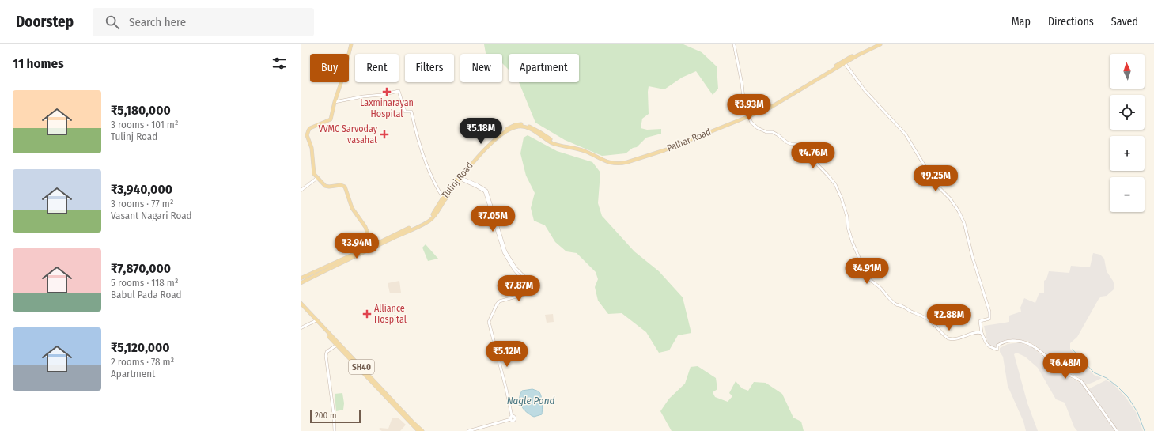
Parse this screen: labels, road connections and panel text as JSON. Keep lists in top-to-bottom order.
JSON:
{
  "streets": {
    "main road": ["Palhar Road", "Tulinj Road", "SH40"]
  },
  "crossings": [
    ["Palhar Road", "Tulinj Road"]
  ],
  "water": ["Nagle Pond"],
  "places": {
    "health": ["Laxminarayan Hospital", "VVMC Sarvoday vasahat", "Alliance Hospital"]
  },
  "scale_bar": "200 m",
  "north": "top",
  "page": {
    "header": "Doorstep",
    "search": "Search here",
    "nav": ["Map", "Directions", "Saved"],
    "heading": "11 homes",
    "map_buttons": ["+", "−"],
    "chip": [
      "Buy",
      "Rent",
      "Filters",
      "New",
      "Apartment"
    ],
    "list": [
      {
        "name": "₹5,180,000",
        "note": "3 rooms · 101 m² · Tulinj Road"
      },
      {
        "name": "₹3,940,000",
        "note": "3 rooms · 77 m² · Vasant Nagari Road"
      },
      {
        "name": "₹7,870,000",
        "note": "5 rooms · 118 m² · Babul Pada Road"
      },
      {
        "name": "₹5,120,000",
        "note": "2 rooms · 78 m² · Apartment"
      }
    ],
    "price": [
      "₹3.93M",
      "₹5.18M",
      "₹4.76M",
      "₹9.25M",
      "₹7.05M",
      "₹3.94M",
      "₹4.91M",
      "₹7.87M",
      "₹2.88M",
      "₹5.12M",
      "₹6.48M"
    ],
    "scale": "200 m"
  }
}
